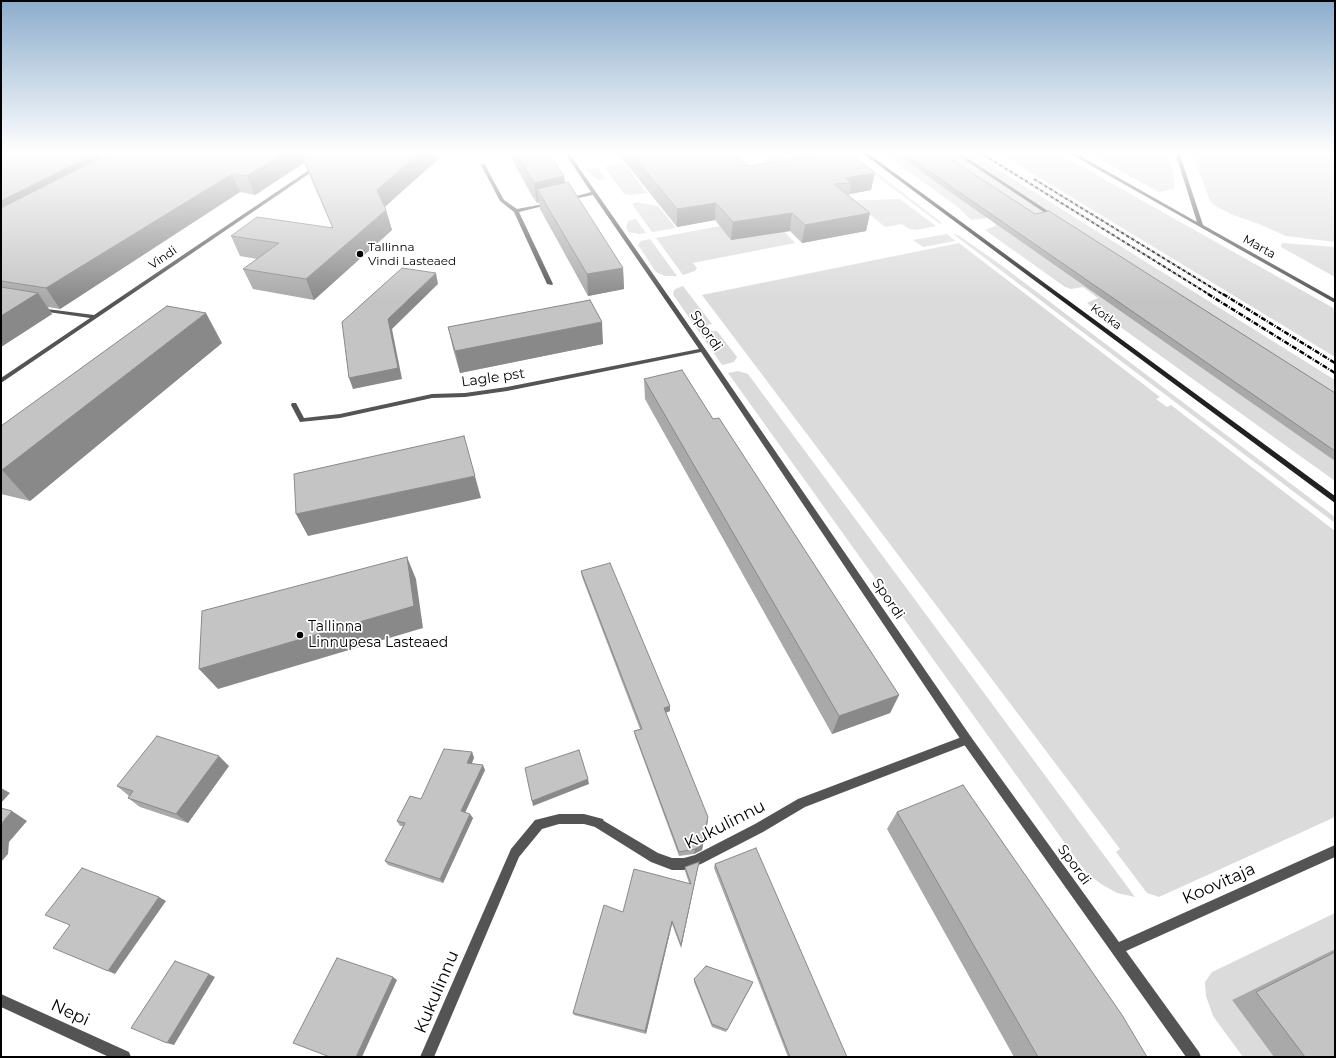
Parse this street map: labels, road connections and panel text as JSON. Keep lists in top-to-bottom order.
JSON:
{
  "streets": {
    "street": [
      "Marta",
      "Vindi",
      "Kotka",
      "Spordi",
      "Lagle pst",
      "Kukulinnu",
      "Koovitaja",
      "Nepi"
    ]
  },
  "crossings": [
    ["Spordi", "Lagle pst"],
    ["Spordi", "Kukulinnu"],
    ["Spordi", "Koovitaja"]
  ],
  "places": ["Tallinna Vindi Lasteaed", "Tallinna Linnupesa Lasteaed"]
}
